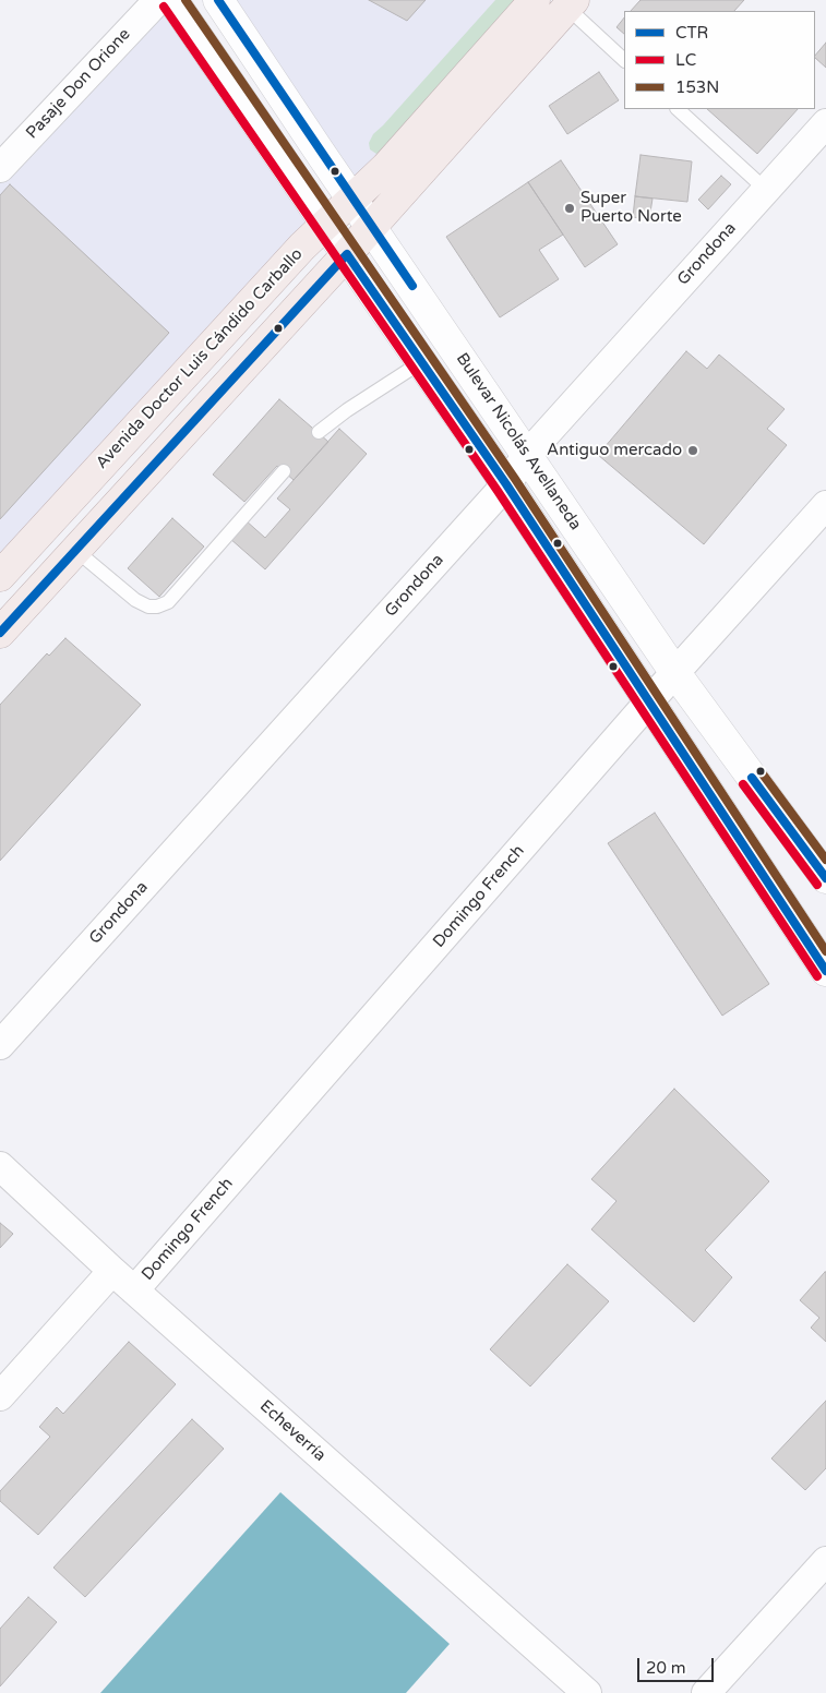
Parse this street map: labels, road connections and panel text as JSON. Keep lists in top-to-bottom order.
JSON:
{
  "streets": {
    "main road": ["Avenida Doctor Luis Cándido Carballo", "Bulevar Nicolás Avellaneda"],
    "street": [
      "Pasaje Don Orione",
      "Grondona",
      "Domingo French",
      "Echeverría"
    ]
  },
  "crossings": [
    ["Grondona", "Bulevar Nicolás Avellaneda"],
    ["Avenida Doctor Luis Cándido Carballo", "Bulevar Nicolás Avellaneda"],
    ["Bulevar Nicolás Avellaneda", "Domingo French"],
    ["Domingo French", "Echeverría"]
  ],
  "places": ["Super Puerto Norte", "Antiguo mercado"],
  "lines": ["transit line CTR", "transit line 153N", "transit line LC"],
  "legend": ["CTR", "LC", "153N"],
  "scale_bar": "20 m"
}
